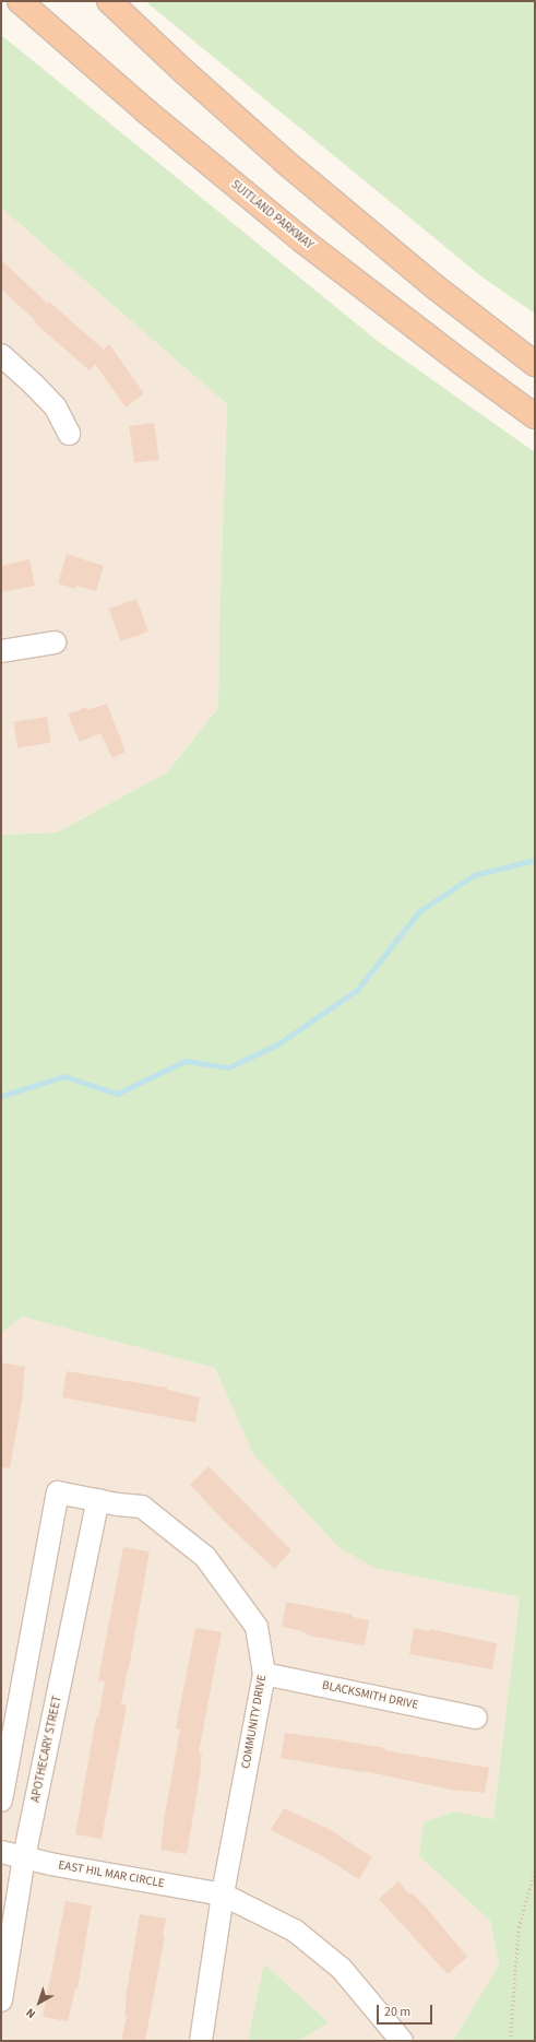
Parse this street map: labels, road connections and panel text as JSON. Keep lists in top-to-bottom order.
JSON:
{
  "streets": {
    "highway": ["SUITLAND PARKWAY"],
    "street": [
      "BLACKSMITH DRIVE",
      "COMMUNITY DRIVE",
      "APOTHECARY STREET",
      "EAST HIL MAR CIRCLE"
    ]
  },
  "crossings": [
    ["BLACKSMITH DRIVE", "COMMUNITY DRIVE"],
    ["COMMUNITY DRIVE", "APOTHECARY STREET"],
    ["COMMUNITY DRIVE", "EAST HIL MAR CIRCLE"],
    ["APOTHECARY STREET", "EAST HIL MAR CIRCLE"]
  ],
  "scale_bar": "20 m",
  "north": "bottom left"
}
